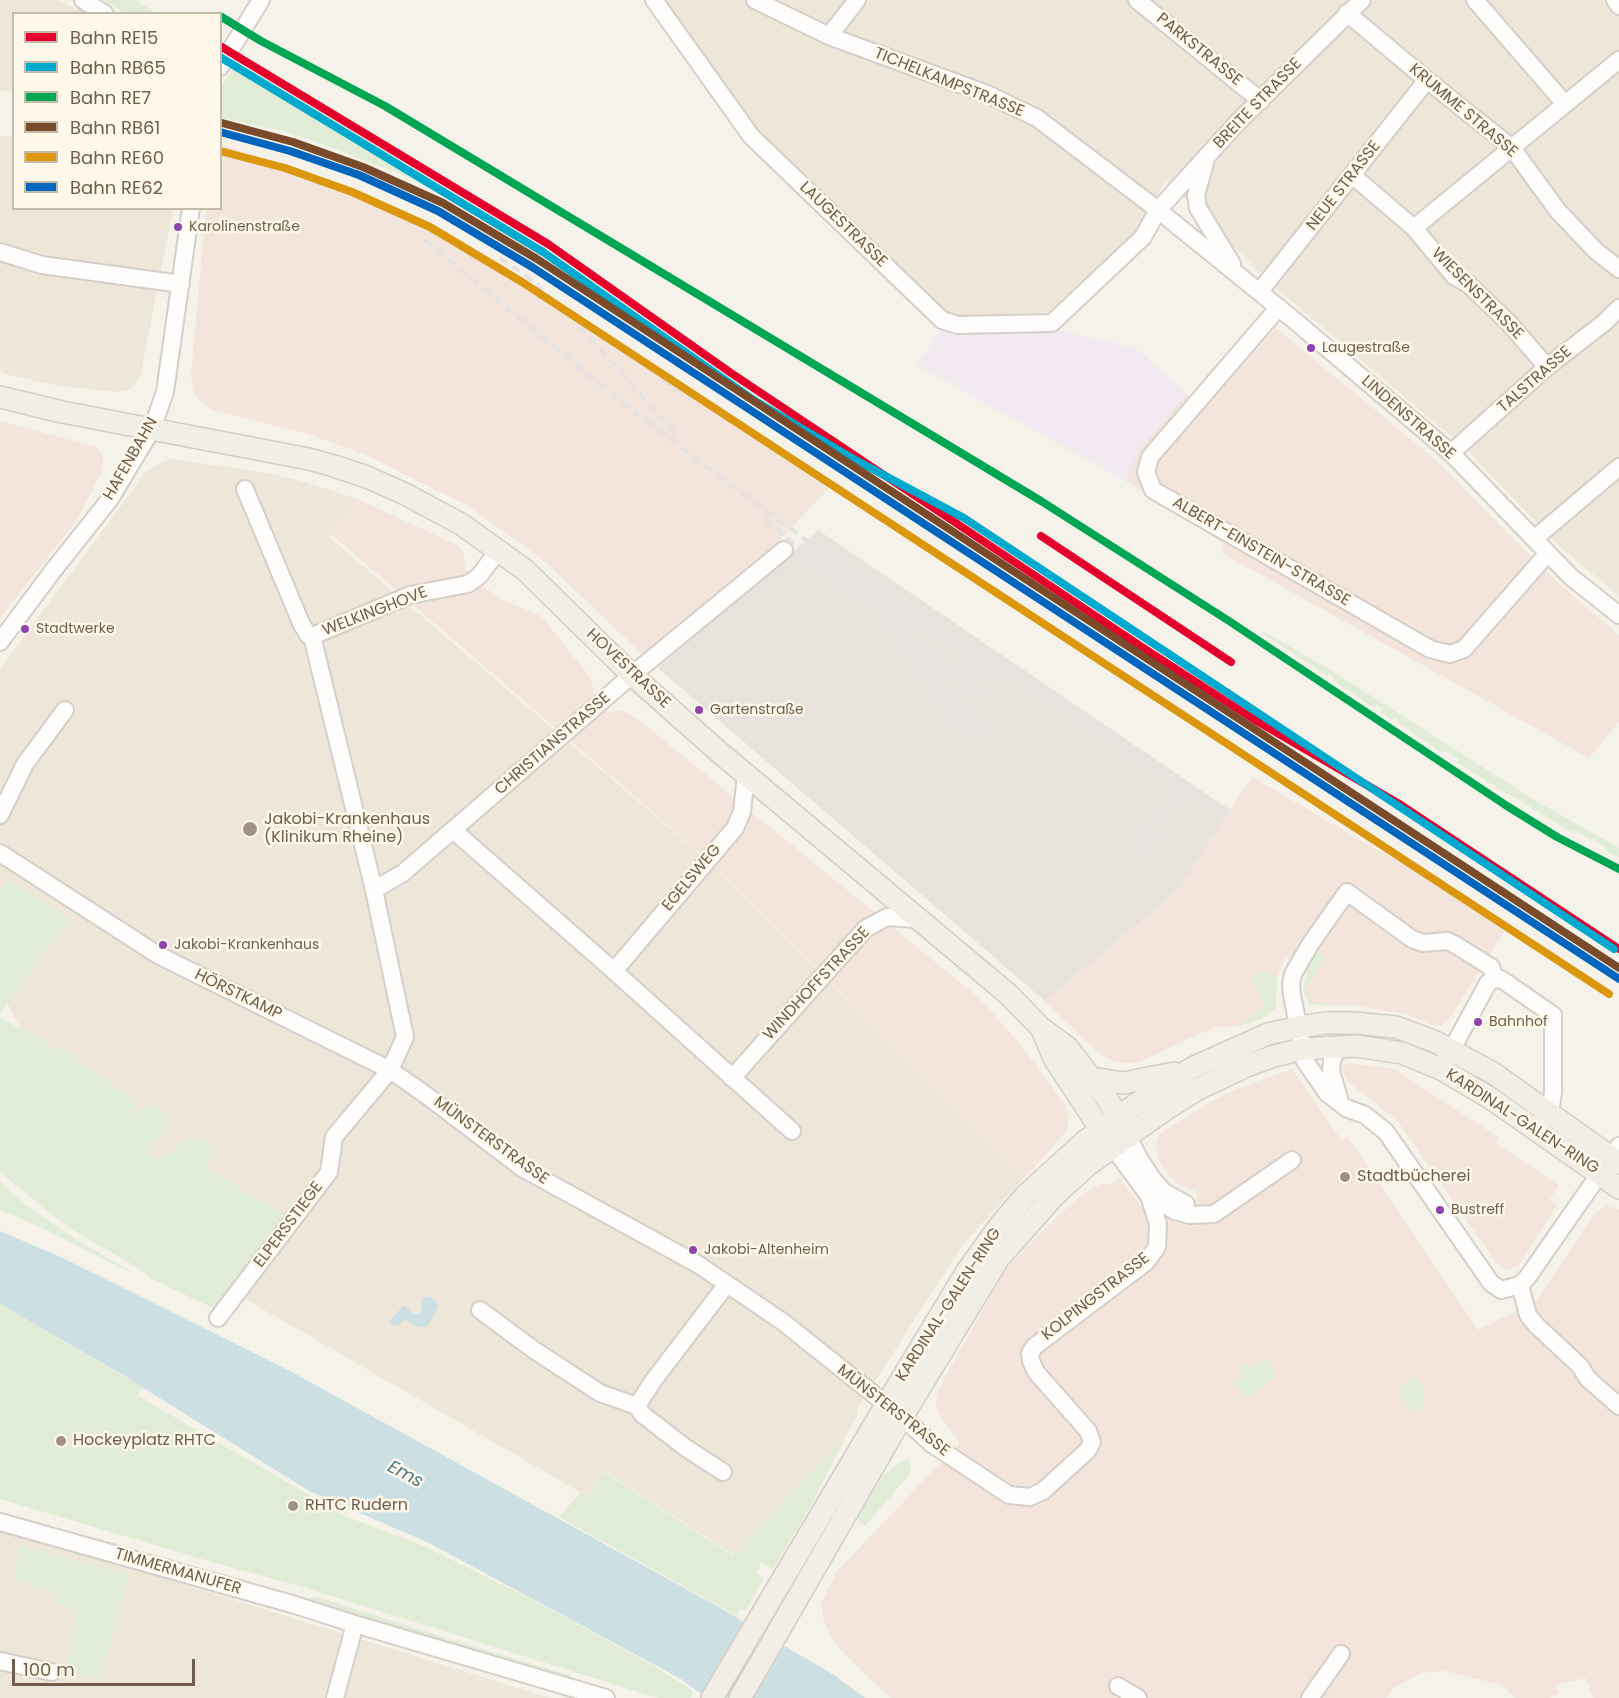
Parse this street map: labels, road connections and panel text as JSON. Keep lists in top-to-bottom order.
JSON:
{
  "streets": {
    "main road": ["HOVESTRASSE", "KARDINAL-GALEN-RING"],
    "street": [
      "PARKSTRASSE",
      "TICHELKAMPSTRASSE",
      "BREITE STRASSE",
      "KRUMME STRASSE",
      "NEUE STRASSE",
      "LAUGESTRASSE",
      "WIESENSTRASSE",
      "TALSTRASSE",
      "LINDENSTRASSE",
      "HAFENBAHN",
      "ALBERT-EINSTEIN-STRASSE",
      "WELKINGHOVE",
      "CHRISTIANSTRASSE",
      "EGELSWEG",
      "WINDHOFFSTRASSE",
      "HÖRSTKAMP",
      "MÜNSTERSTRASSE",
      "ELPERSSTIEGE",
      "KOLPINGSTRASSE",
      "TIMMERMANUFER"
    ]
  },
  "crossings": [
    ["PARKSTRASSE", "BREITE STRASSE"],
    ["TICHELKAMPSTRASSE", "BREITE STRASSE"],
    ["TICHELKAMPSTRASSE", "LAUGESTRASSE"],
    ["TICHELKAMPSTRASSE", "LINDENSTRASSE"],
    ["BREITE STRASSE", "KRUMME STRASSE"],
    ["BREITE STRASSE", "LAUGESTRASSE"],
    ["BREITE STRASSE", "LINDENSTRASSE"],
    ["KRUMME STRASSE", "NEUE STRASSE"],
    ["NEUE STRASSE", "WIESENSTRASSE"],
    ["NEUE STRASSE", "LINDENSTRASSE"],
    ["LAUGESTRASSE", "LINDENSTRASSE"],
    ["WIESENSTRASSE", "TALSTRASSE"],
    ["TALSTRASSE", "LINDENSTRASSE"],
    ["LINDENSTRASSE", "ALBERT-EINSTEIN-STRASSE"],
    ["HAFENBAHN", "HOVESTRASSE"],
    ["WELKINGHOVE", "HOVESTRASSE"],
    ["HOVESTRASSE", "CHRISTIANSTRASSE"],
    ["HOVESTRASSE", "EGELSWEG"],
    ["HOVESTRASSE", "WINDHOFFSTRASSE"],
    ["HOVESTRASSE", "KARDINAL-GALEN-RING"],
    ["HÖRSTKAMP", "MÜNSTERSTRASSE"],
    ["HÖRSTKAMP", "ELPERSSTIEGE"],
    ["KARDINAL-GALEN-RING", "MÜNSTERSTRASSE"],
    ["KARDINAL-GALEN-RING", "KOLPINGSTRASSE"],
    ["MÜNSTERSTRASSE", "ELPERSSTIEGE"],
    ["MÜNSTERSTRASSE", "KOLPINGSTRASSE"]
  ],
  "water": ["Ems"],
  "places": [
    "Karolinenstraße",
    "Laugestraße",
    "Stadtwerke",
    "Gartenstraße",
    "Jakobi-Krankenhaus (Klinikum Rheine)",
    "Jakobi-Krankenhaus",
    "Bahnhof",
    "Stadtbücherei",
    "Bustreff",
    "Jakobi-Altenheim",
    "Hockeyplatz RHTC",
    "RHTC Rudern"
  ],
  "lines": [
    "rail line RE7",
    "rail line RE15",
    "rail line RB65",
    "rail line RB61",
    "rail line RE62",
    "rail line RE60"
  ],
  "legend": [
    "Bahn RE15",
    "Bahn RB65",
    "Bahn RE7",
    "Bahn RB61",
    "Bahn RE60",
    "Bahn RE62"
  ],
  "scale_bar": "100 m"
}
